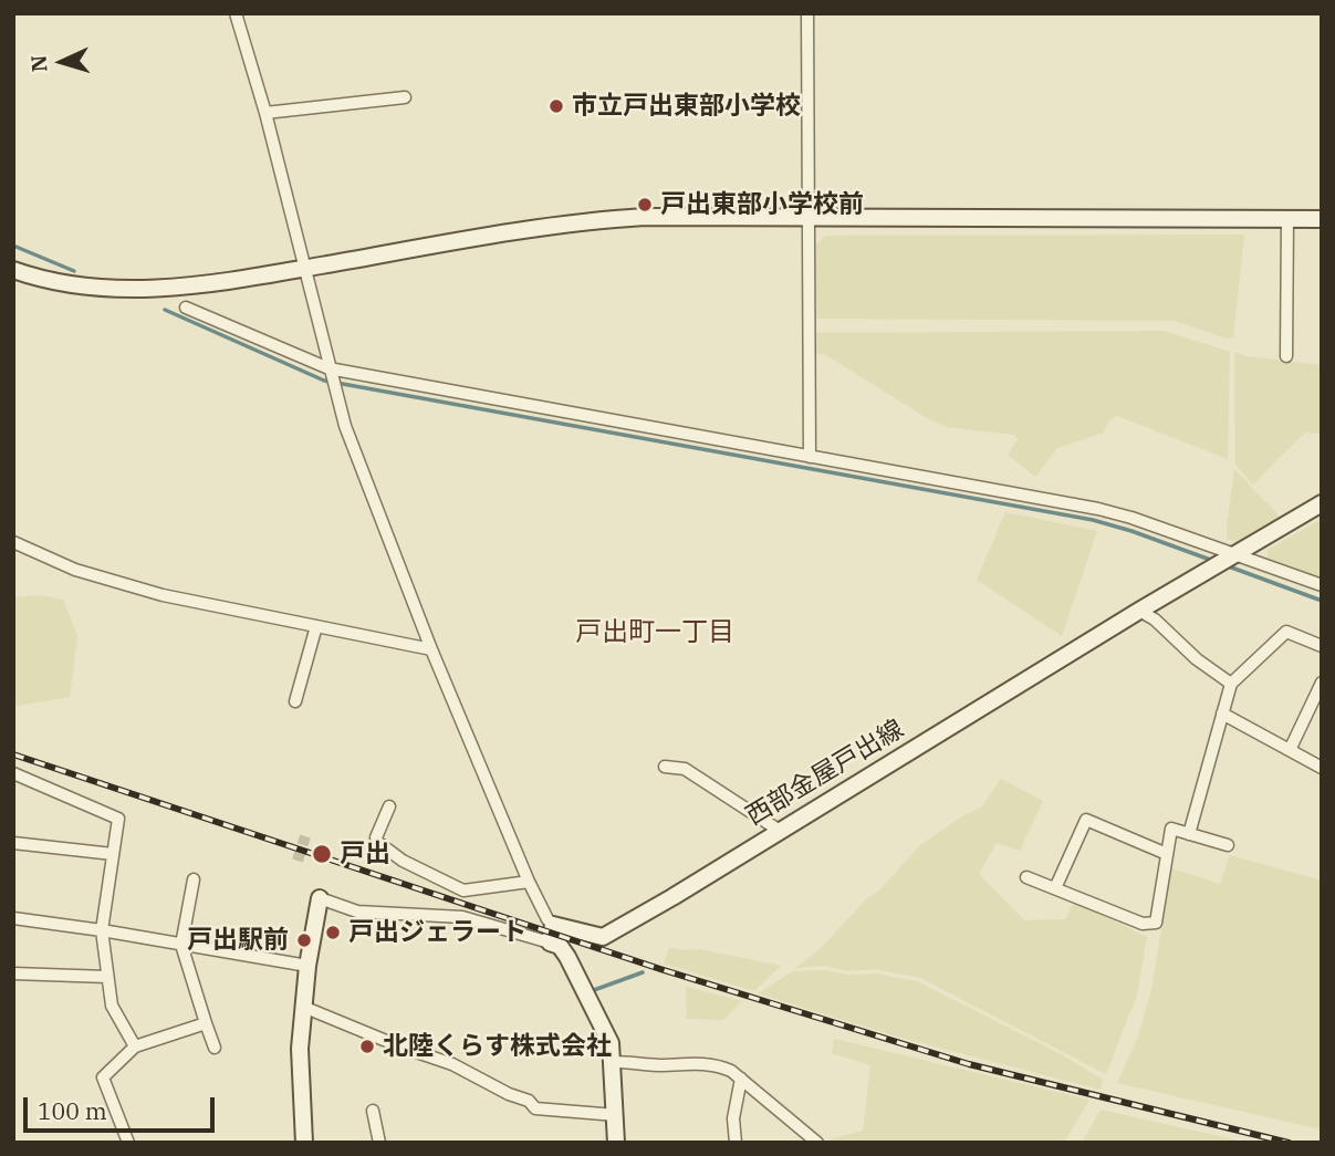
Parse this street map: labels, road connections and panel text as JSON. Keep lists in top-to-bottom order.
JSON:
{
  "streets": {
    "main road": ["西部金屋戸出線"]
  },
  "districts": ["戸出町一丁目"],
  "places": [
    "市立戸出東部小学校",
    "戸出東部小学校前",
    "戸出",
    "戸出ジェラート",
    "戸出駅前",
    "北陸くらす株式会社"
  ],
  "scale_bar": "100 m",
  "north": "left"
}
